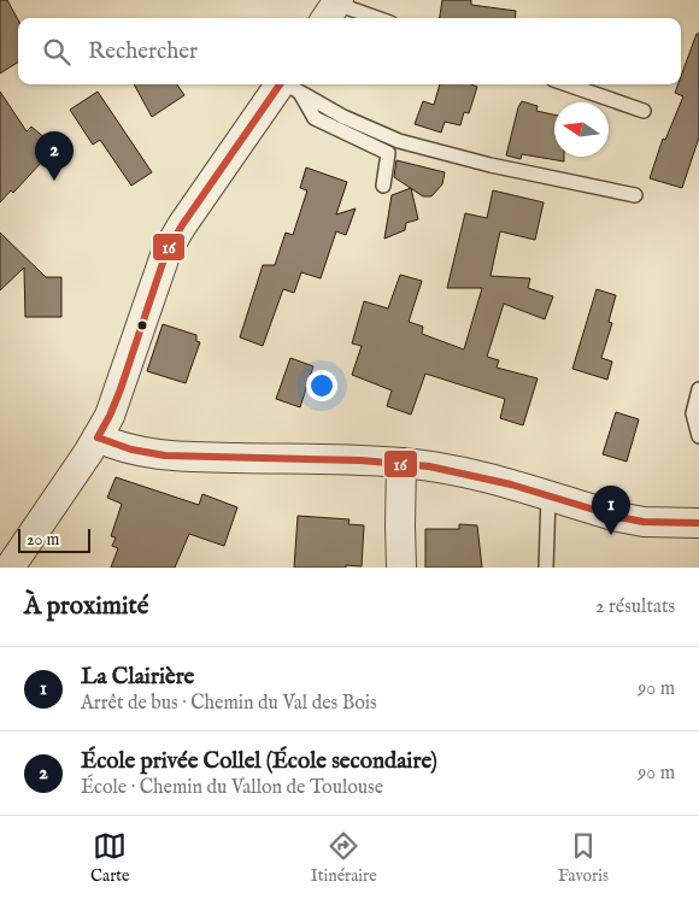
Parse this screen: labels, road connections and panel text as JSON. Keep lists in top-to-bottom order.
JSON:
{
  "lines": ["transit line 16"],
  "scale_bar": "20 m",
  "north": "left",
  "page": {
    "search": "Rechercher",
    "pins": ["2", "1"],
    "scale": "20 m",
    "heading": ["À proximité", "2 résultats"],
    "list": [
      {
        "mark": "1",
        "name": "La Clairière",
        "note": "Arrêt de bus · Chemin du Val des Bois",
        "value": "90 m"
      },
      {
        "mark": "2",
        "name": "École privée Collel (École secondaire)",
        "note": "École · Chemin du Vallon de Toulouse",
        "value": "90 m"
      }
    ],
    "nav": ["Carte", "Itinéraire", "Favoris"]
  }
}
